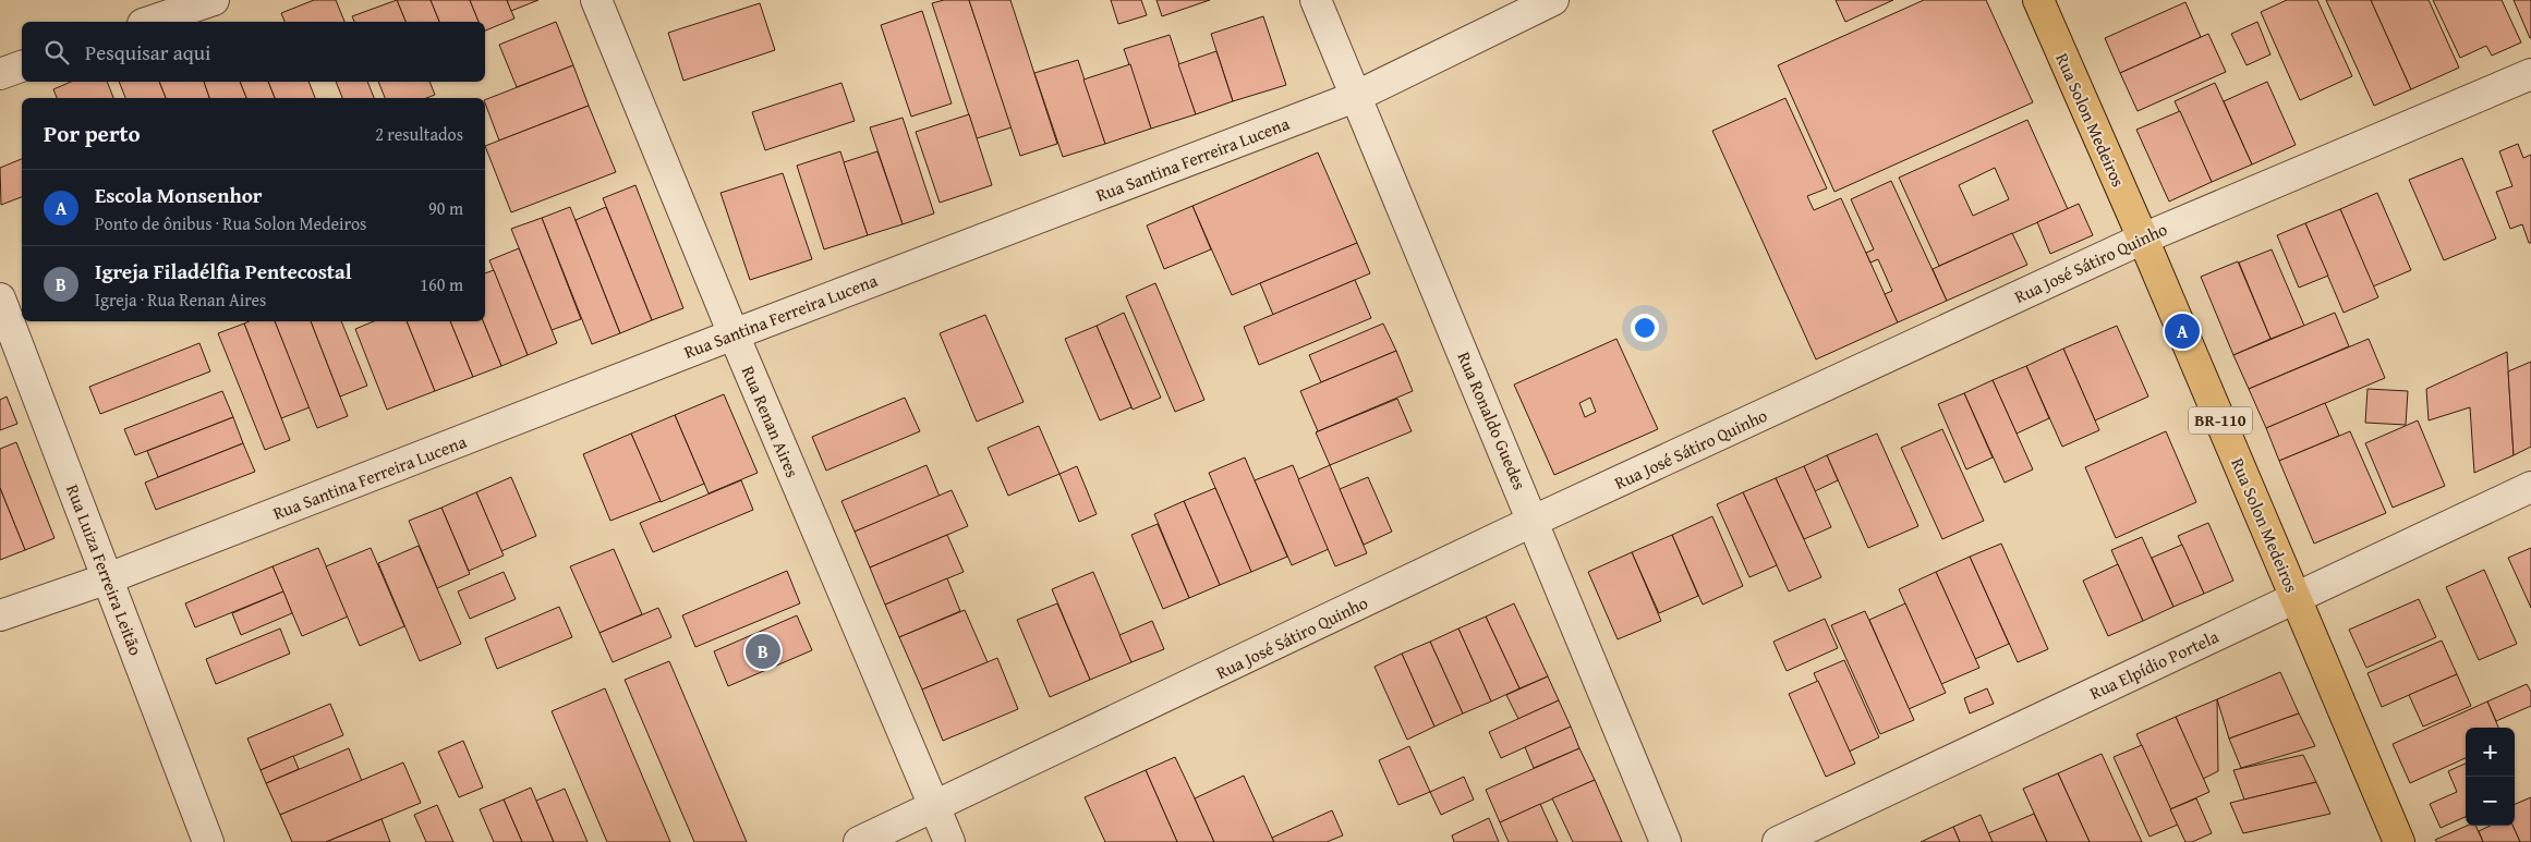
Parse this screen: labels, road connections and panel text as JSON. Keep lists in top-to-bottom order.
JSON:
{
  "streets": {
    "main road": ["Rua Solon Medeiros", "BR-110"],
    "street": [
      "Rua Santina Ferreira Lucena",
      "Rua José Sátiro Quinho",
      "Rua Ronaldo Guedes",
      "Rua Renan Aires",
      "Rua Luiza Ferreira Leitão",
      "Rua Elpídio Portela"
    ]
  },
  "crossings": [
    ["Rua Solon Medeiros", "Rua José Sátiro Quinho"],
    ["Rua Solon Medeiros", "Rua Elpídio Portela"],
    ["Rua Santina Ferreira Lucena", "Rua Ronaldo Guedes"],
    ["Rua Santina Ferreira Lucena", "Rua Renan Aires"],
    ["Rua Santina Ferreira Lucena", "Rua Luiza Ferreira Leitão"],
    ["Rua José Sátiro Quinho", "Rua Ronaldo Guedes"],
    ["Rua José Sátiro Quinho", "Rua Renan Aires"]
  ],
  "page": {
    "search": "Pesquisar aqui",
    "heading": ["Por perto", "2 resultados"],
    "list": [
      {
        "mark": "A",
        "name": "Escola Monsenhor",
        "note": "Ponto de ônibus · Rua Solon Medeiros",
        "value": "90 m"
      },
      {
        "mark": "B",
        "name": "Igreja Filadélfia Pentecostal",
        "note": "Igreja · Rua Renan Aires",
        "value": "160 m"
      }
    ],
    "pins": ["A", "B"],
    "map_buttons": ["+", "−"]
  }
}
